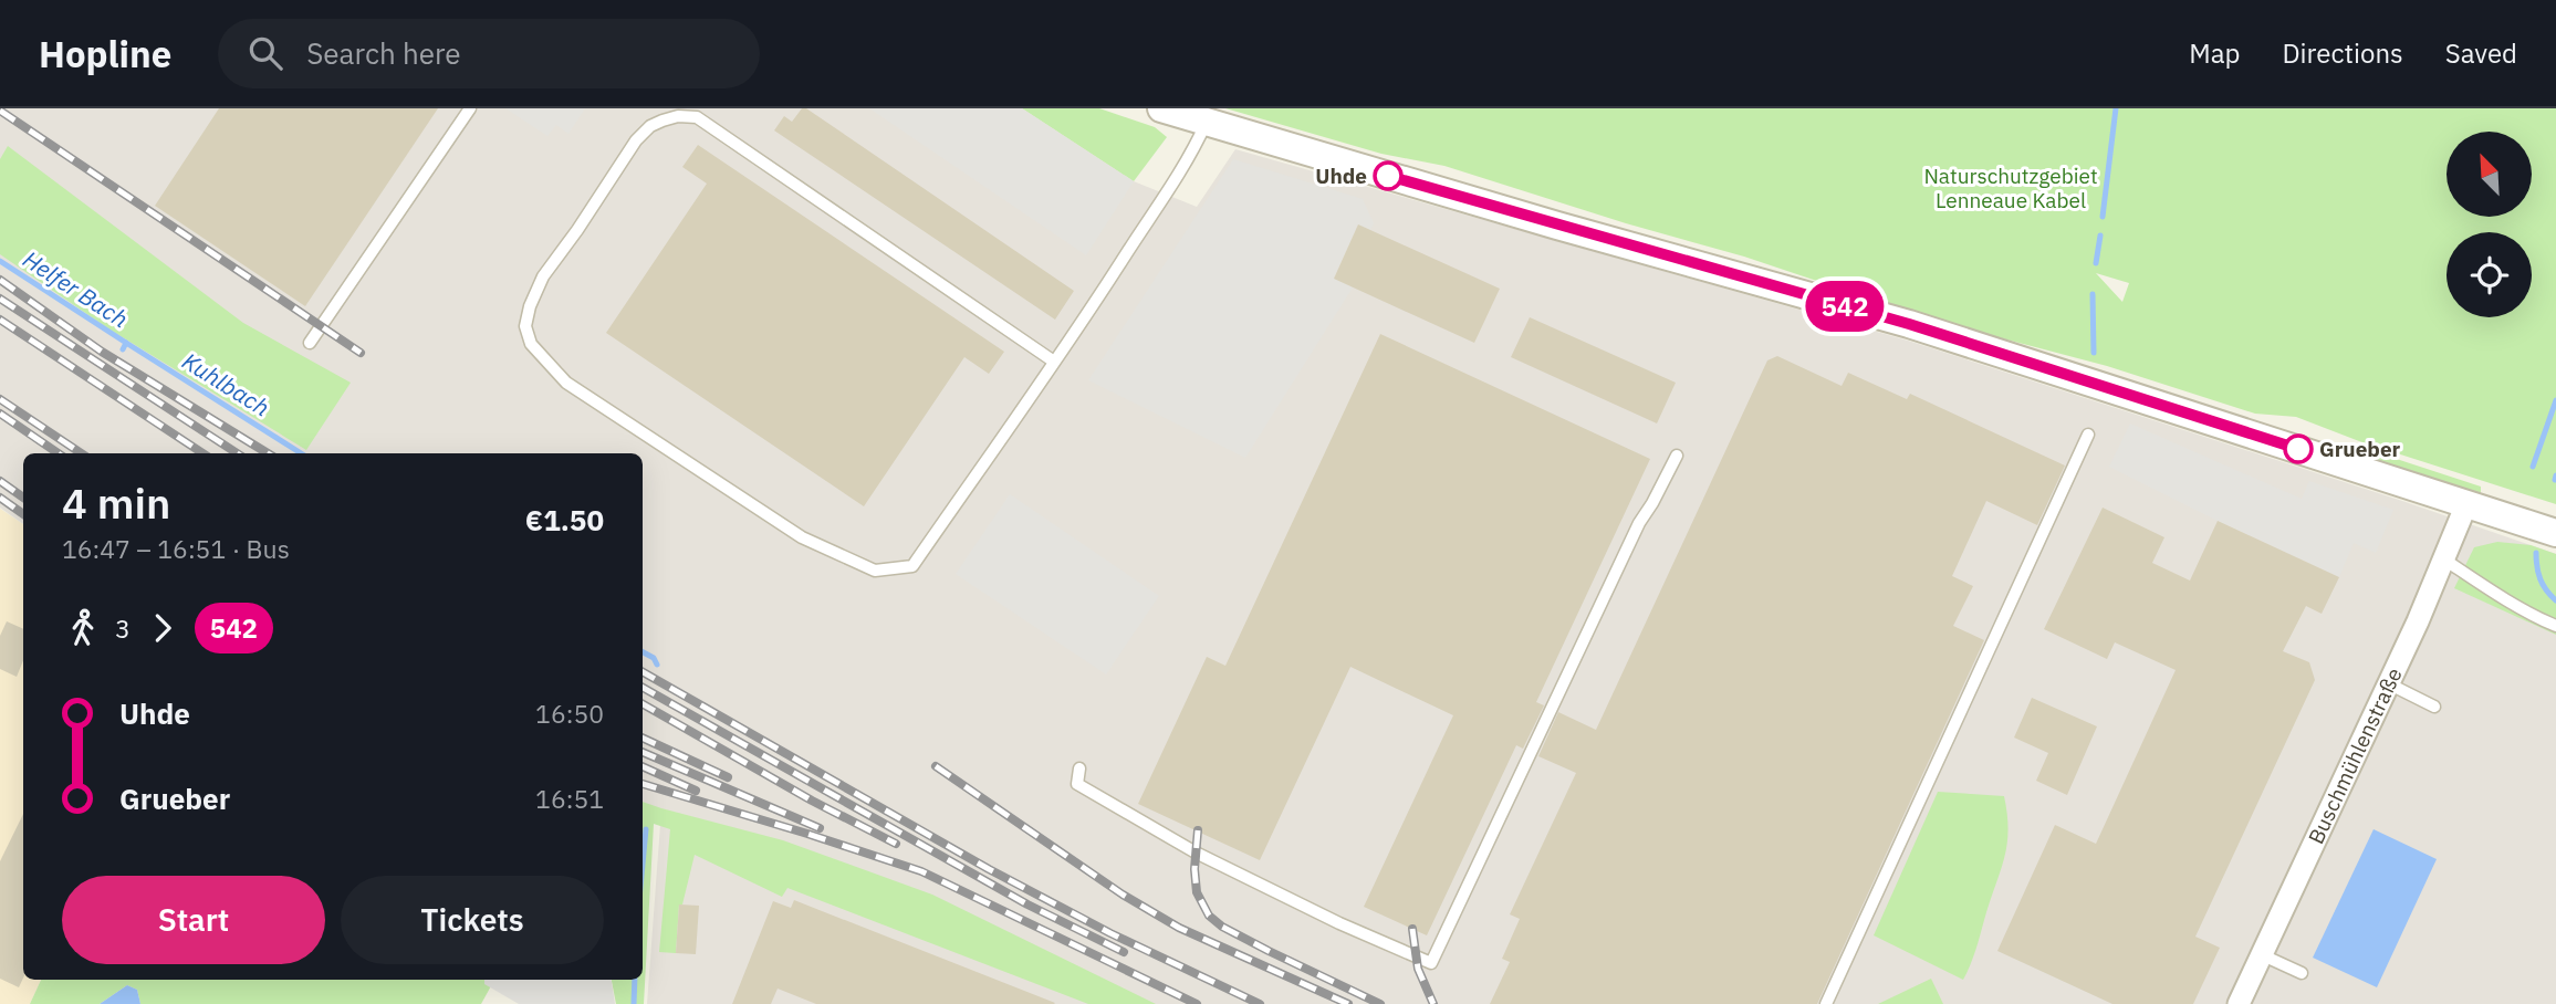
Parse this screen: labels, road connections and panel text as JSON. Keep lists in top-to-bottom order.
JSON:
{
  "streets": {
    "street": ["Buschmühlenstraße"]
  },
  "water": ["Helfer Bach", "Kuhlbach"],
  "parks": ["Naturschutzgebiet Lenneaue Kabel"],
  "places": ["Uhde", "Grueber"],
  "lines": ["bus line 542"],
  "north": "top left",
  "page": {
    "header": "Hopline",
    "search": "Search here",
    "nav": ["Map", "Directions", "Saved"],
    "on_map": "542",
    "heading": ["4 min", "16:47 – 16:51 · Bus", "€1.50"],
    "legs": ["3", "542"],
    "list": [
      {
        "name": "Uhde",
        "value": "16:50"
      },
      {
        "name": "Grueber",
        "value": "16:51"
      }
    ],
    "buttons": ["Start", "Tickets"]
  }
}
